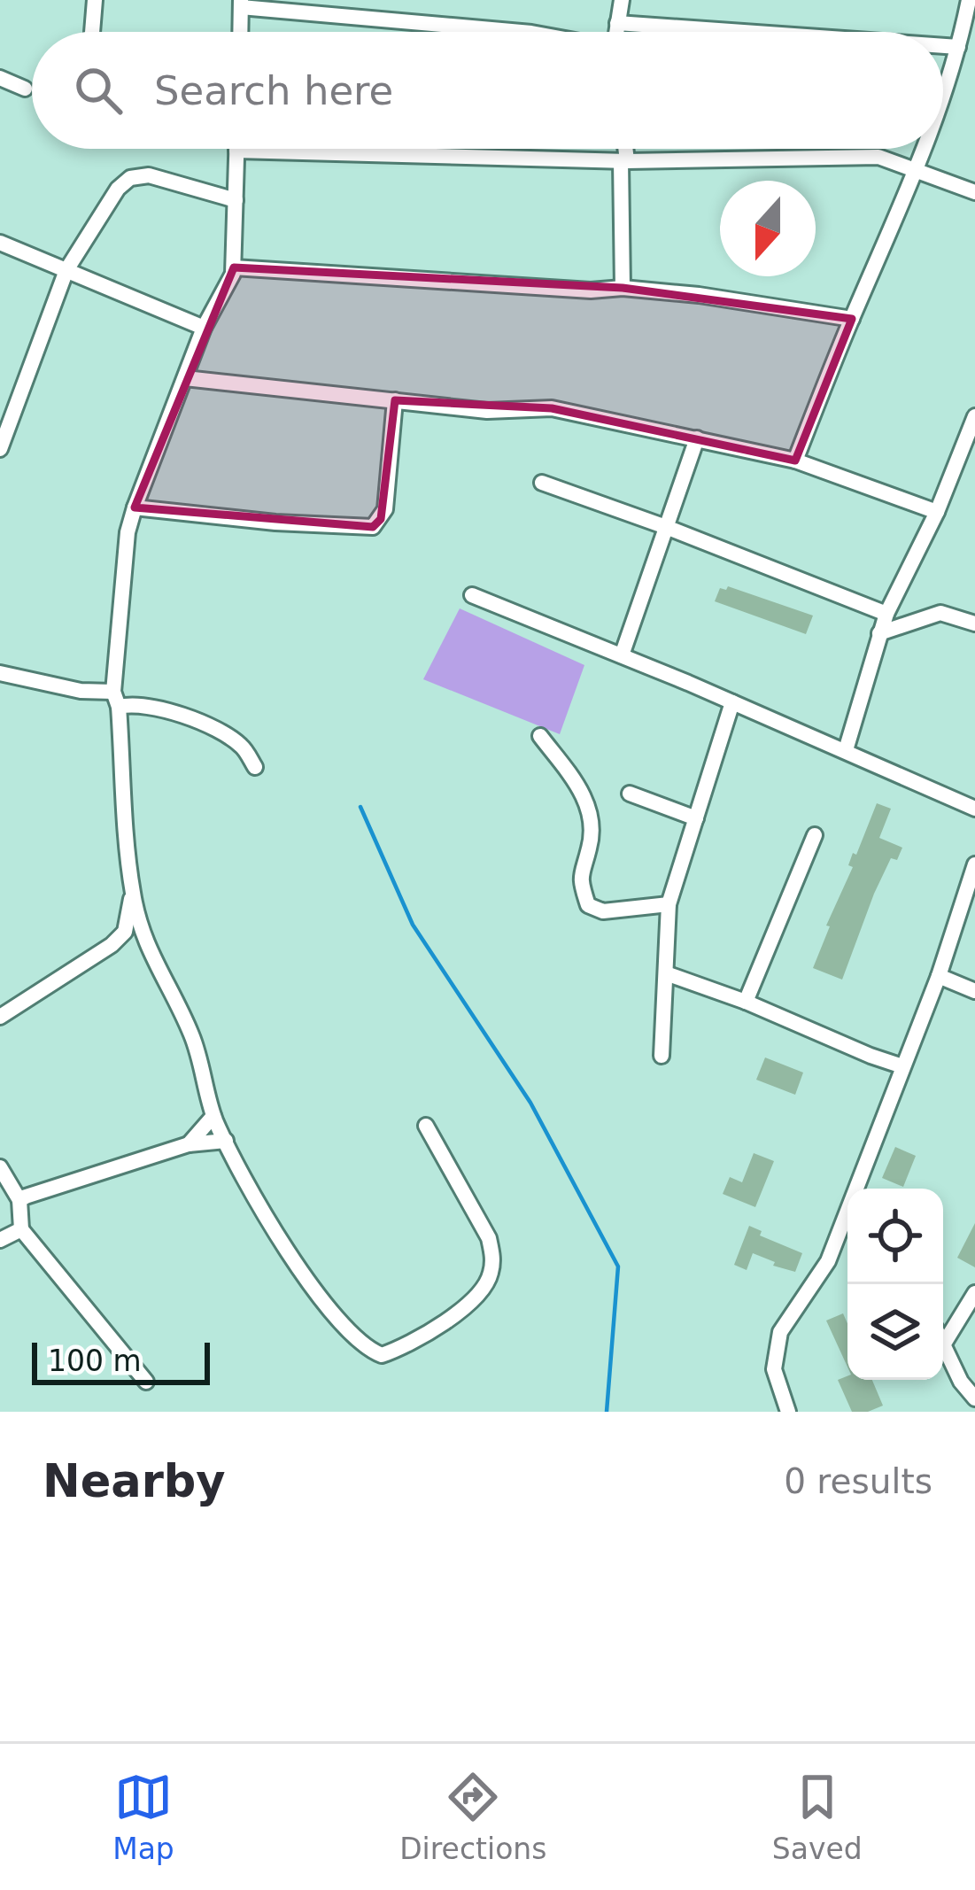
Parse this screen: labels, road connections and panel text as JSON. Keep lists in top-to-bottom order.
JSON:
{
  "scale_bar": "100 m",
  "north": "bottom",
  "page": {
    "search": "Search here",
    "scale": "100 m",
    "heading": ["Nearby", "0 results"],
    "nav": ["Map", "Directions", "Saved"]
  }
}
